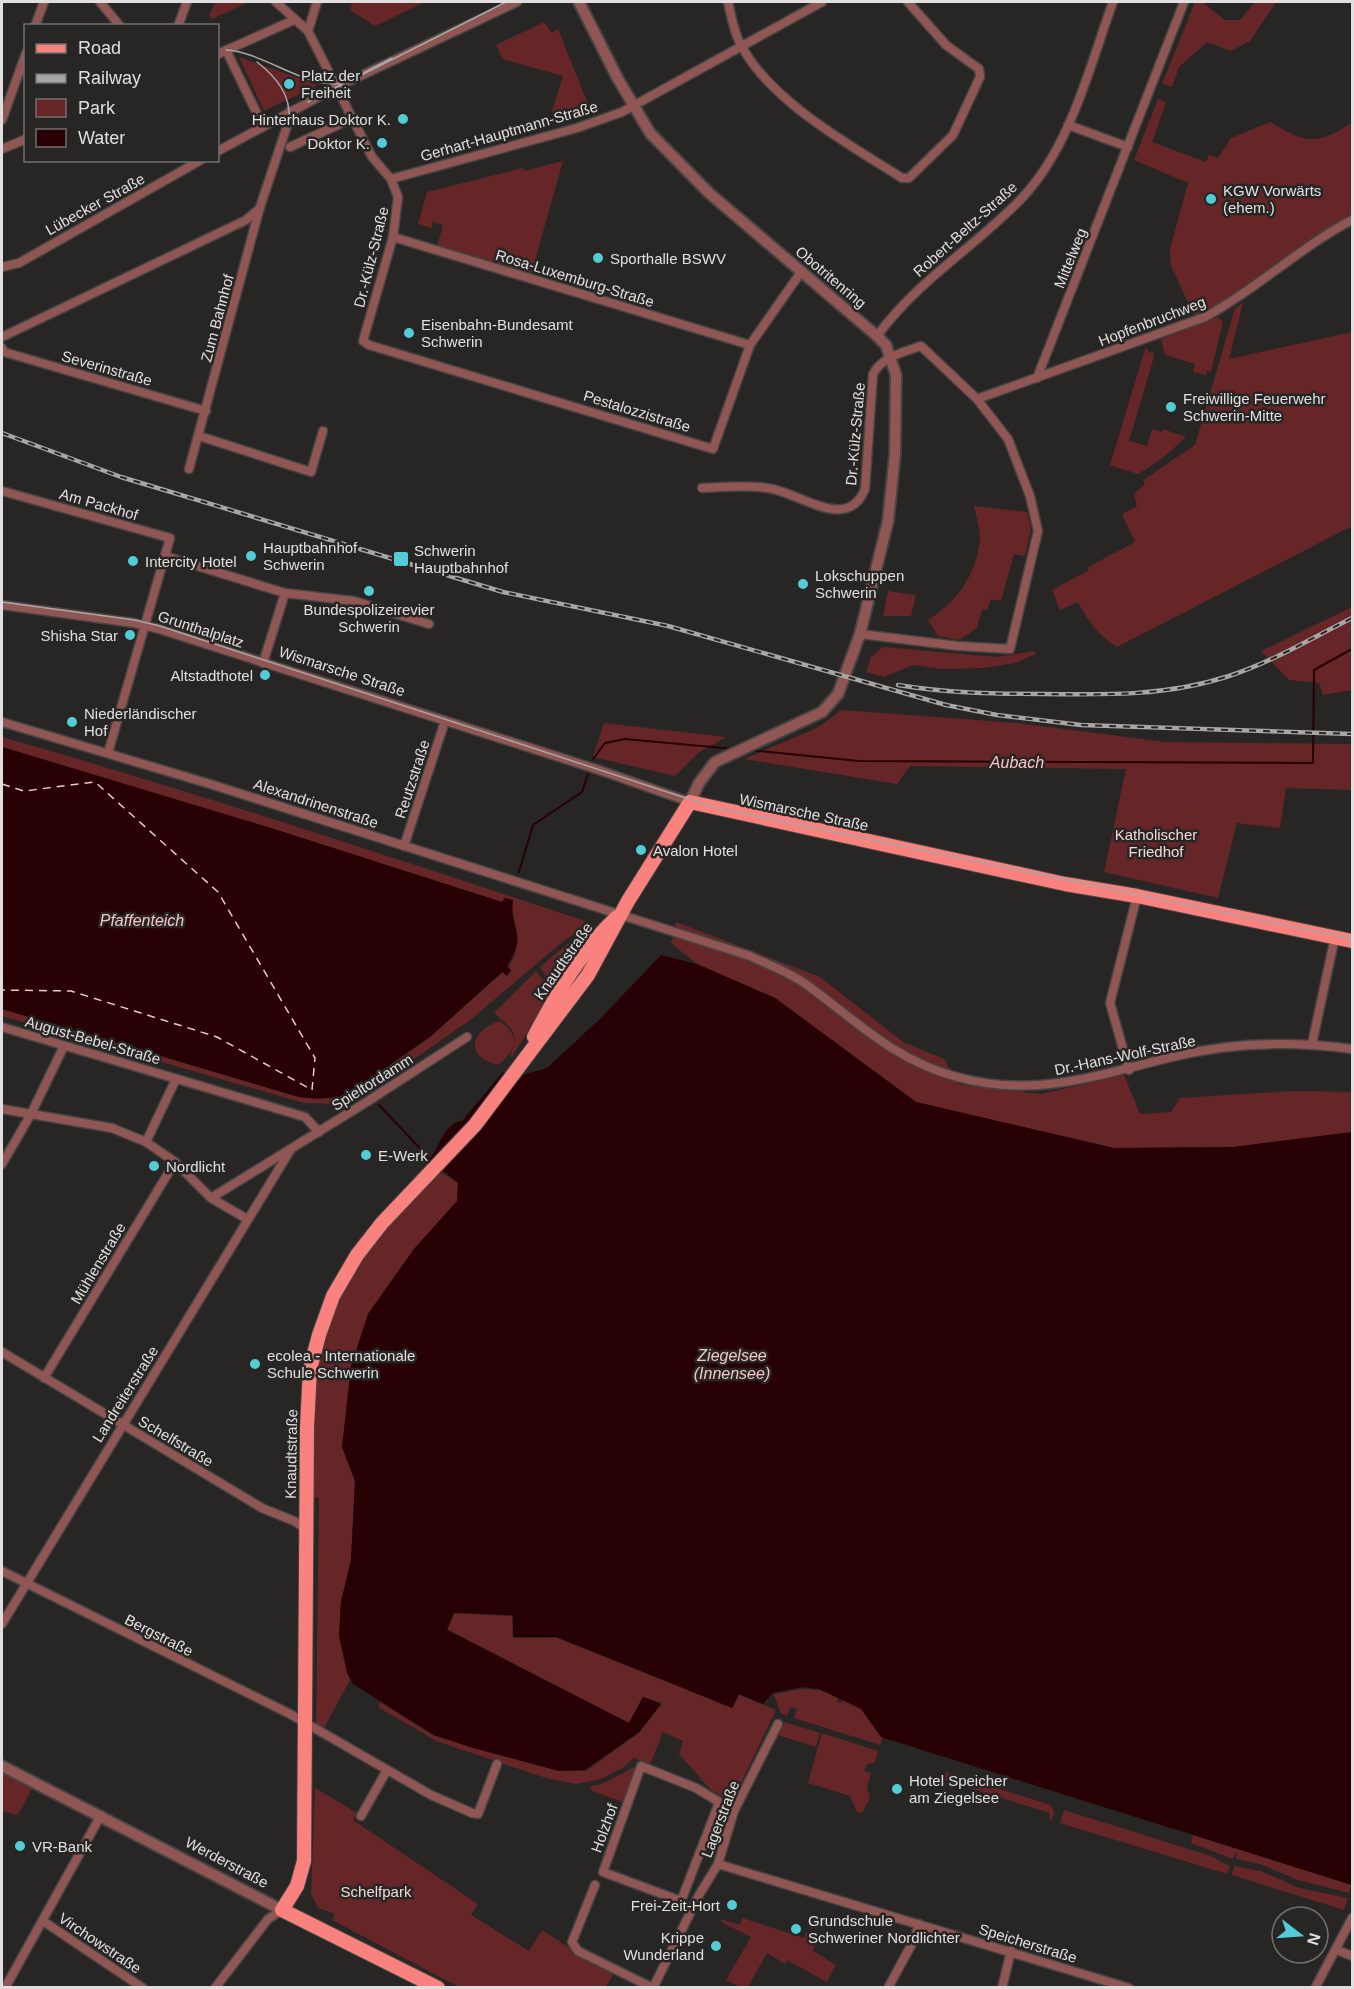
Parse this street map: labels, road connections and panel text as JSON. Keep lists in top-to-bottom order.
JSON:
{
  "streets": {
    "main road": ["Wismarsche Straße", "Knaudtstraße", "Werderstraße"],
    "street": [
      "Gerhart-Hauptmann-Straße",
      "Lübecker Straße",
      "Robert-Beltz-Straße",
      "Dr.-Külz-Straße",
      "Mittelweg",
      "Obotritenring",
      "Rosa-Luxemburg-Straße",
      "Zum Bahnhof",
      "Hopfenbruchweg",
      "Severinstraße",
      "Pestalozzistraße",
      "Am Packhof",
      "Grunthalplatz",
      "Reutzstraße",
      "Alexandrinenstraße",
      "August-Bebel-Straße",
      "Dr.-Hans-Wolf-Straße",
      "Spieltordamm",
      "Mühlenstraße",
      "Landreiterstraße",
      "Schelfstraße",
      "Bergstraße",
      "Lagerstraße",
      "Holzhof",
      "Virchowstraße",
      "Speicherstraße"
    ]
  },
  "crossings": [
    ["Gerhart-Hauptmann-Straße", "Dr.-Külz-Straße"],
    ["Gerhart-Hauptmann-Straße", "Obotritenring"],
    ["Robert-Beltz-Straße", "Obotritenring"],
    ["Dr.-Külz-Straße", "Obotritenring"],
    ["Dr.-Külz-Straße", "Rosa-Luxemburg-Straße"],
    ["Dr.-Külz-Straße", "Pestalozzistraße"],
    ["Mittelweg", "Hopfenbruchweg"],
    ["Obotritenring", "Pestalozzistraße"],
    ["Obotritenring", "Wismarsche Straße"],
    ["Obotritenring", "Knaudtstraße"],
    ["Rosa-Luxemburg-Straße", "Pestalozzistraße"],
    ["Zum Bahnhof", "Severinstraße"],
    ["Am Packhof", "Grunthalplatz"],
    ["Grunthalplatz", "Wismarsche Straße"],
    ["Wismarsche Straße", "Reutzstraße"],
    ["Wismarsche Straße", "Knaudtstraße"],
    ["Reutzstraße", "Alexandrinenstraße"],
    ["Alexandrinenstraße", "Knaudtstraße"],
    ["Alexandrinenstraße", "Dr.-Hans-Wolf-Straße"],
    ["Knaudtstraße", "Dr.-Hans-Wolf-Straße"],
    ["Knaudtstraße", "Schelfstraße"],
    ["Knaudtstraße", "Bergstraße"],
    ["Knaudtstraße", "Werderstraße"],
    ["August-Bebel-Straße", "Spieltordamm"],
    ["Spieltordamm", "Landreiterstraße"],
    ["Mühlenstraße", "Schelfstraße"],
    ["Landreiterstraße", "Schelfstraße"],
    ["Landreiterstraße", "Bergstraße"],
    ["Lagerstraße", "Holzhof"],
    ["Lagerstraße", "Speicherstraße"]
  ],
  "water": ["Aubach", "Pfaffenteich", "Ziegelsee (Innensee)"],
  "parks": ["Katholischer Friedhof", "Schelfpark"],
  "places": {
    "other": [
      "Platz der Freiheit",
      "Hinterhaus Doktor K.",
      "Doktor K.",
      "KGW Vorwärts (ehem.)",
      "Sporthalle BSWV",
      "Eisenbahn-Bundesamt Schwerin",
      "Freiwillige Feuerwehr Schwerin-Mitte",
      "Hauptbahnhof Schwerin",
      "Intercity Hotel",
      "Lokschuppen Schwerin",
      "Bundespolizeirevier Schwerin",
      "Shisha Star",
      "Altstadthotel",
      "Niederländischer Hof",
      "Avalon Hotel",
      "E-Werk",
      "Nordlicht",
      "ecolea - Internationale Schule Schwerin",
      "Hotel Speicher am Ziegelsee",
      "VR-Bank",
      "Frei-Zeit-Hort",
      "Grundschule Schweriner Nordlichter",
      "Krippe Wunderland"
    ],
    "transit": ["Schwerin Hauptbahnhof"]
  },
  "legend": [
    "Road",
    "Railway",
    "Park",
    "Water"
  ],
  "north": "right"
}
